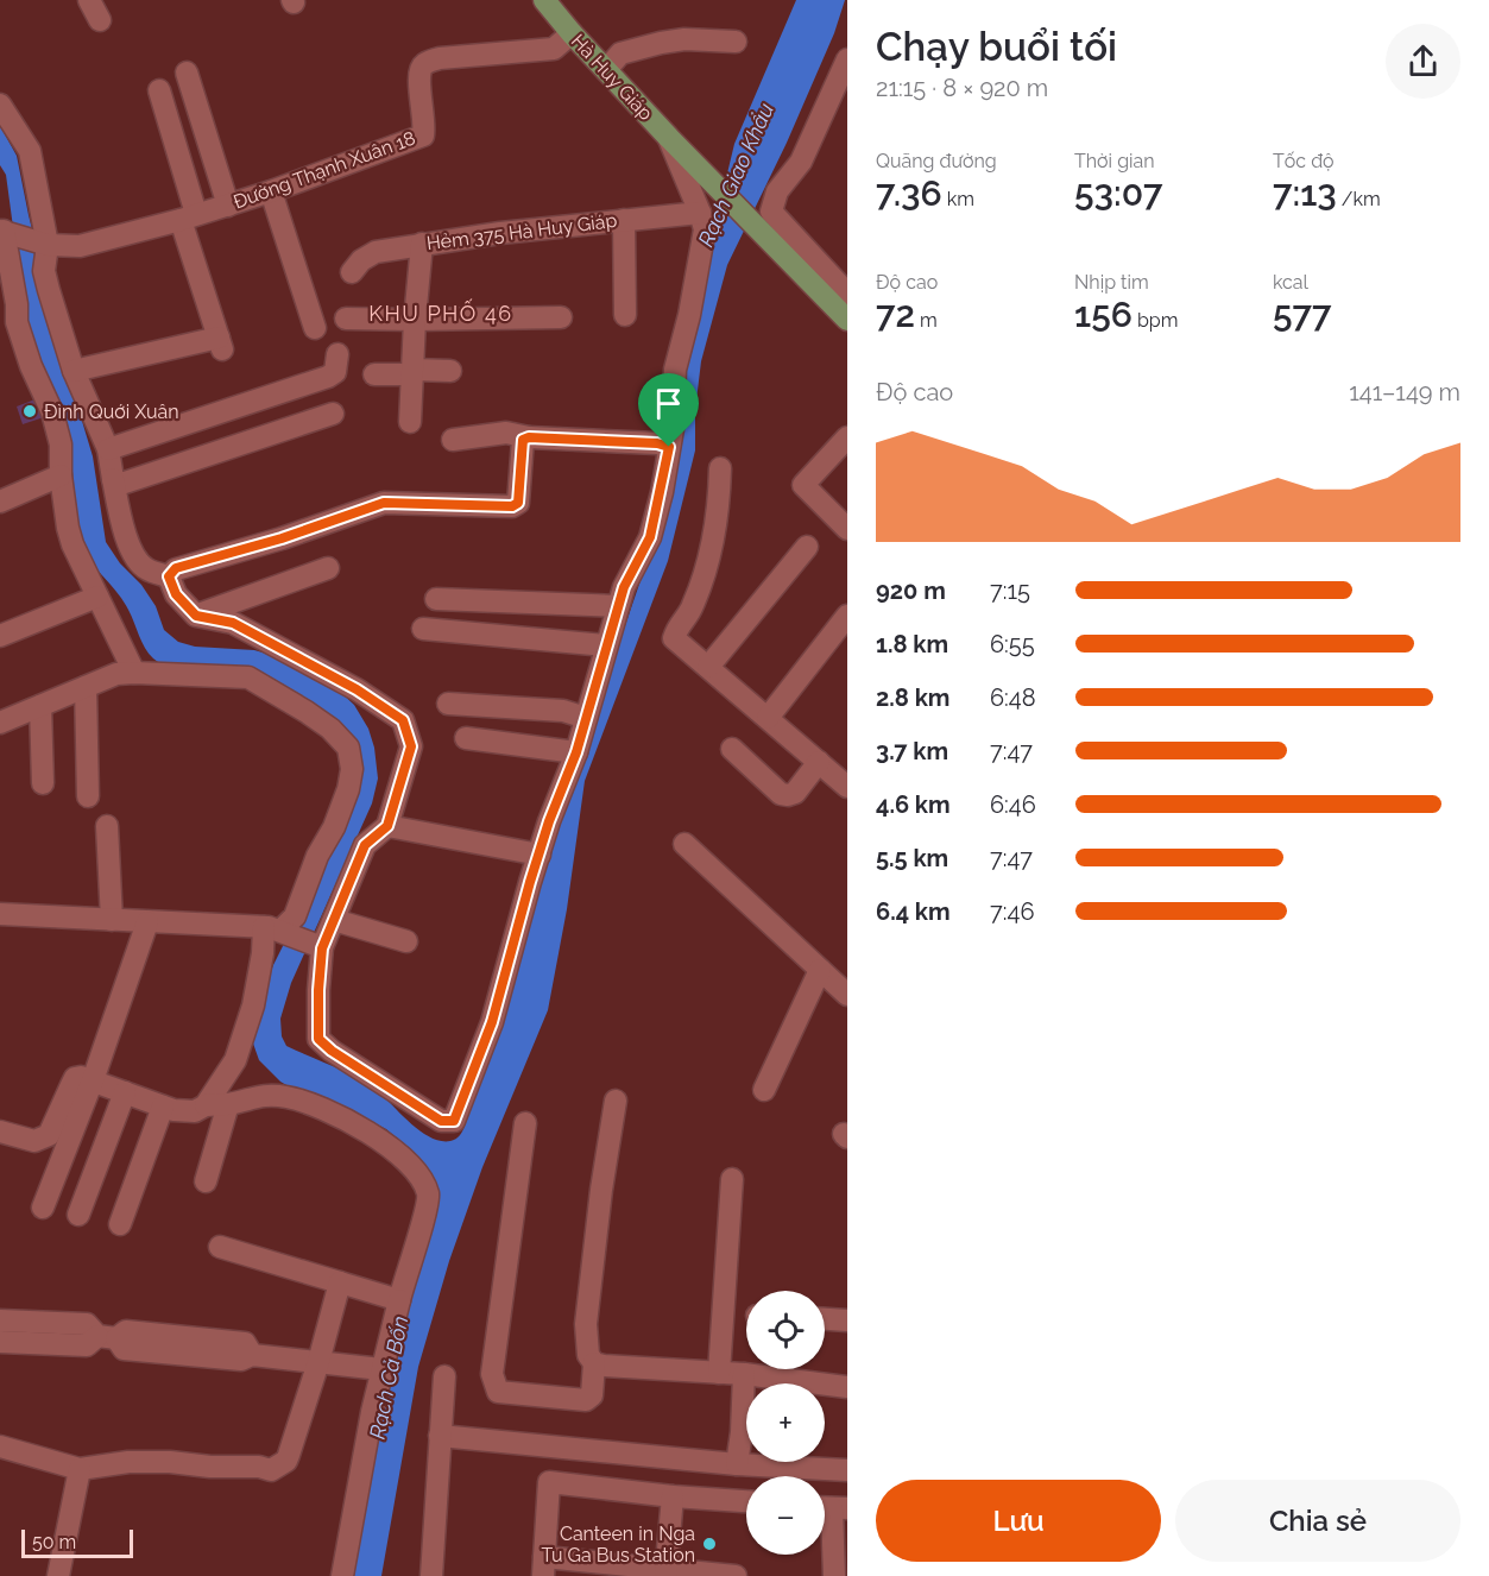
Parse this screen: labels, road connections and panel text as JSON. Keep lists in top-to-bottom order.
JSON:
{
  "streets": {
    "main road": ["Hà Huy Giáp"],
    "street": ["Đường Thạnh Xuân 18", "Hẻm 375 Hà Huy Giáp"]
  },
  "crossings": [
    ["Hà Huy Giáp", "Đường Thạnh Xuân 18"]
  ],
  "districts": ["KHU PHỐ 46"],
  "water": ["Rạch Giao Khẩu", "Rạch Cả Bốn"],
  "places": ["Đình Quới Xuân", "Canteen in Nga Tu Ga Bus Station"],
  "scale_bar": "50 m",
  "page": {
    "heading": ["Chạy buổi tối", "21:15 · 8 × 920 m"],
    "stats": [
      ["Quãng đường", "7.36 km"],
      ["Thời gian", "53:07"],
      ["Tốc độ", "7:13 /km"],
      ["Độ cao", "72 m"],
      ["Nhịp tim", "156 bpm"],
      ["kcal", "577"]
    ],
    "chart": ["Độ cao", "141–149 m"],
    "list": [
      {
        "name": "920 m",
        "note": "7:15"
      },
      {
        "name": "1.8 km",
        "note": "6:55"
      },
      {
        "name": "2.8 km",
        "note": "6:48"
      },
      {
        "name": "3.7 km",
        "note": "7:47"
      },
      {
        "name": "4.6 km",
        "note": "6:46"
      },
      {
        "name": "5.5 km",
        "note": "7:47"
      },
      {
        "name": "6.4 km",
        "note": "7:46"
      }
    ],
    "map_buttons": ["+", "−"],
    "buttons": ["Lưu", "Chia sẻ"],
    "scale": "50 m"
  }
}
